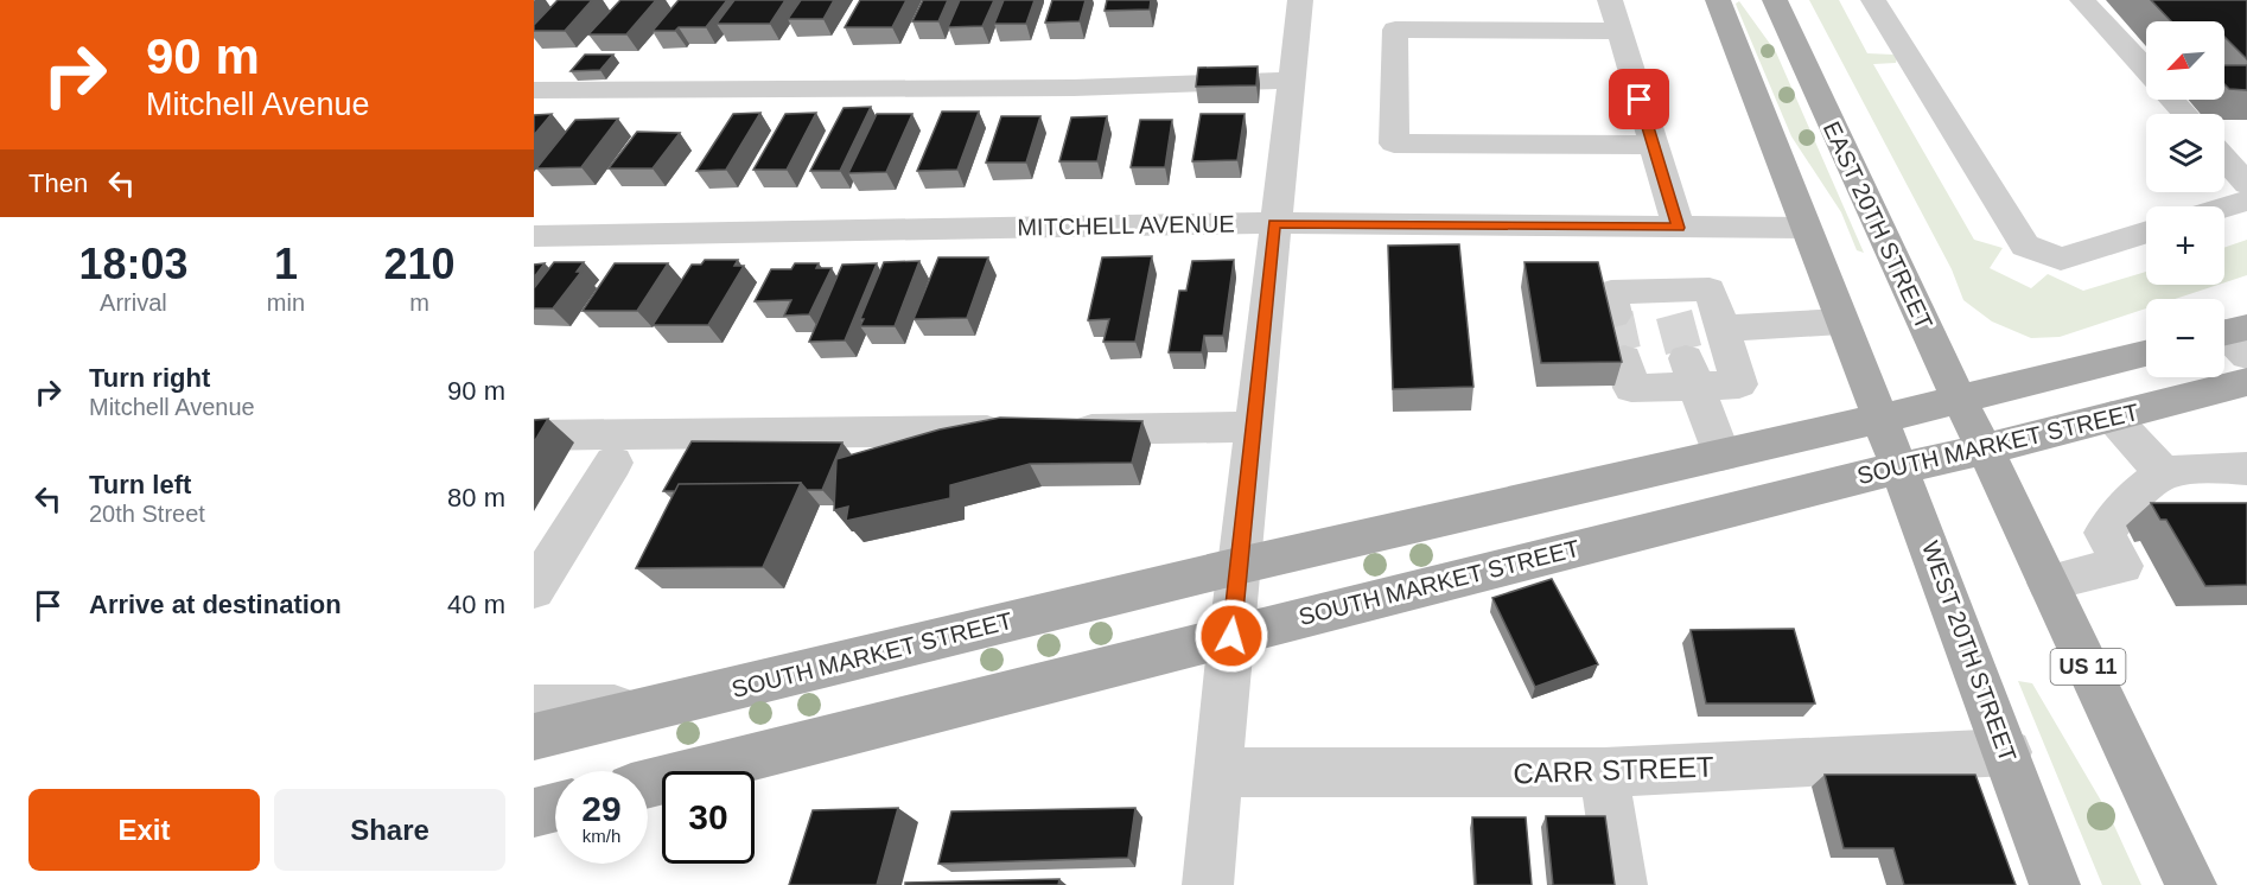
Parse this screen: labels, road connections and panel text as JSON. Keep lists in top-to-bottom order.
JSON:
{
  "streets": {
    "main road": [
      "EAST 20TH STREET",
      "SOUTH MARKET STREET",
      "WEST 20TH STREET",
      "US 11"
    ],
    "street": ["MITCHELL AVENUE", "CARR STREET"]
  },
  "crossings": [
    ["EAST 20TH STREET", "SOUTH MARKET STREET"],
    ["EAST 20TH STREET", "US 11"],
    ["SOUTH MARKET STREET", "WEST 20TH STREET"],
    ["SOUTH MARKET STREET", "US 11"],
    ["WEST 20TH STREET", "CARR STREET"]
  ],
  "north": "bottom left",
  "page": {
    "turn": ["90 m", "Mitchell Avenue"],
    "map_buttons": ["+", "−"],
    "then": "Then",
    "eta": [
      "18:03",
      "Arrival",
      "1",
      "min",
      "210",
      "m"
    ],
    "list": [
      {
        "name": "Turn right",
        "note": "Mitchell Avenue",
        "value": "90 m"
      },
      {
        "name": "Turn left",
        "note": "20th Street",
        "value": "80 m"
      },
      {
        "name": "Arrive at destination",
        "value": "40 m"
      }
    ],
    "speed": "29 km/h",
    "limit": "30",
    "buttons": ["Exit", "Share"]
  }
}
